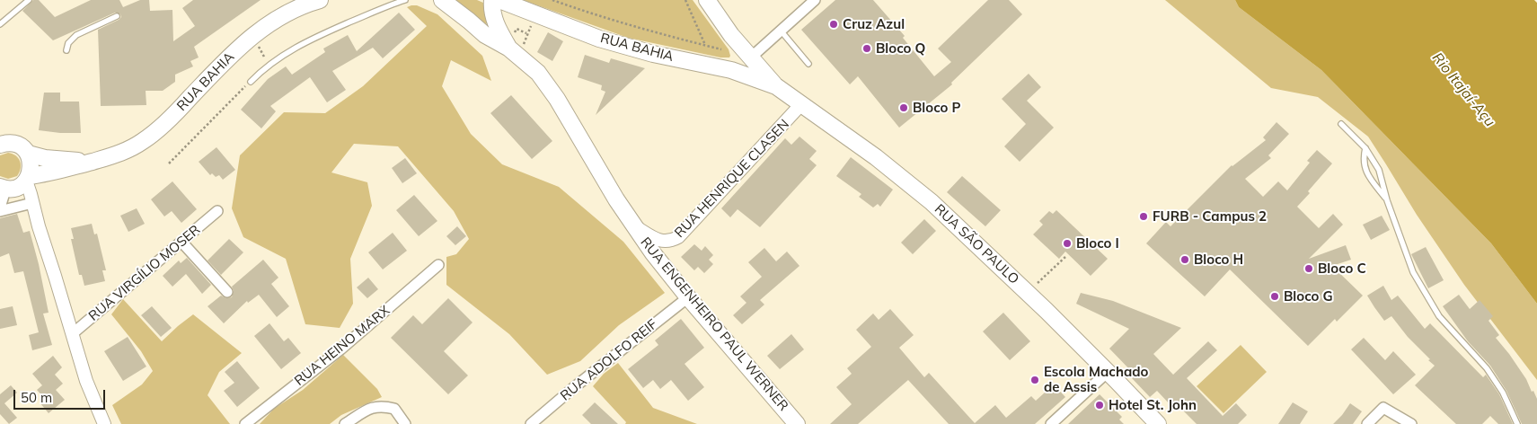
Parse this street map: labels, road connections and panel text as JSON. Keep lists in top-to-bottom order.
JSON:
{
  "streets": {
    "main road": ["RUA BAHIA", "RUA SÃO PAULO", "RUA ENGENHEIRO PAUL WERNER"],
    "street": [
      "RUA HENRIQUE CLASEN",
      "RUA VIRGÍLIO MOSER",
      "RUA HEINO MARX",
      "RUA ADOLFO REIF"
    ]
  },
  "crossings": [
    ["RUA BAHIA", "RUA SÃO PAULO"],
    ["RUA HENRIQUE CLASEN", "RUA SÃO PAULO"],
    ["RUA HENRIQUE CLASEN", "RUA ENGENHEIRO PAUL WERNER"],
    ["RUA ENGENHEIRO PAUL WERNER", "RUA ADOLFO REIF"]
  ],
  "water": ["Rio Itajaí-Açu"],
  "places": [
    "Cruz Azul",
    "Bloco Q",
    "Bloco P",
    "FURB - Campus 2",
    "Bloco I",
    "Bloco H",
    "Bloco C",
    "Bloco G",
    "Escola Machado de Assis",
    "Hotel St. John"
  ],
  "scale_bar": "50 m"
}
